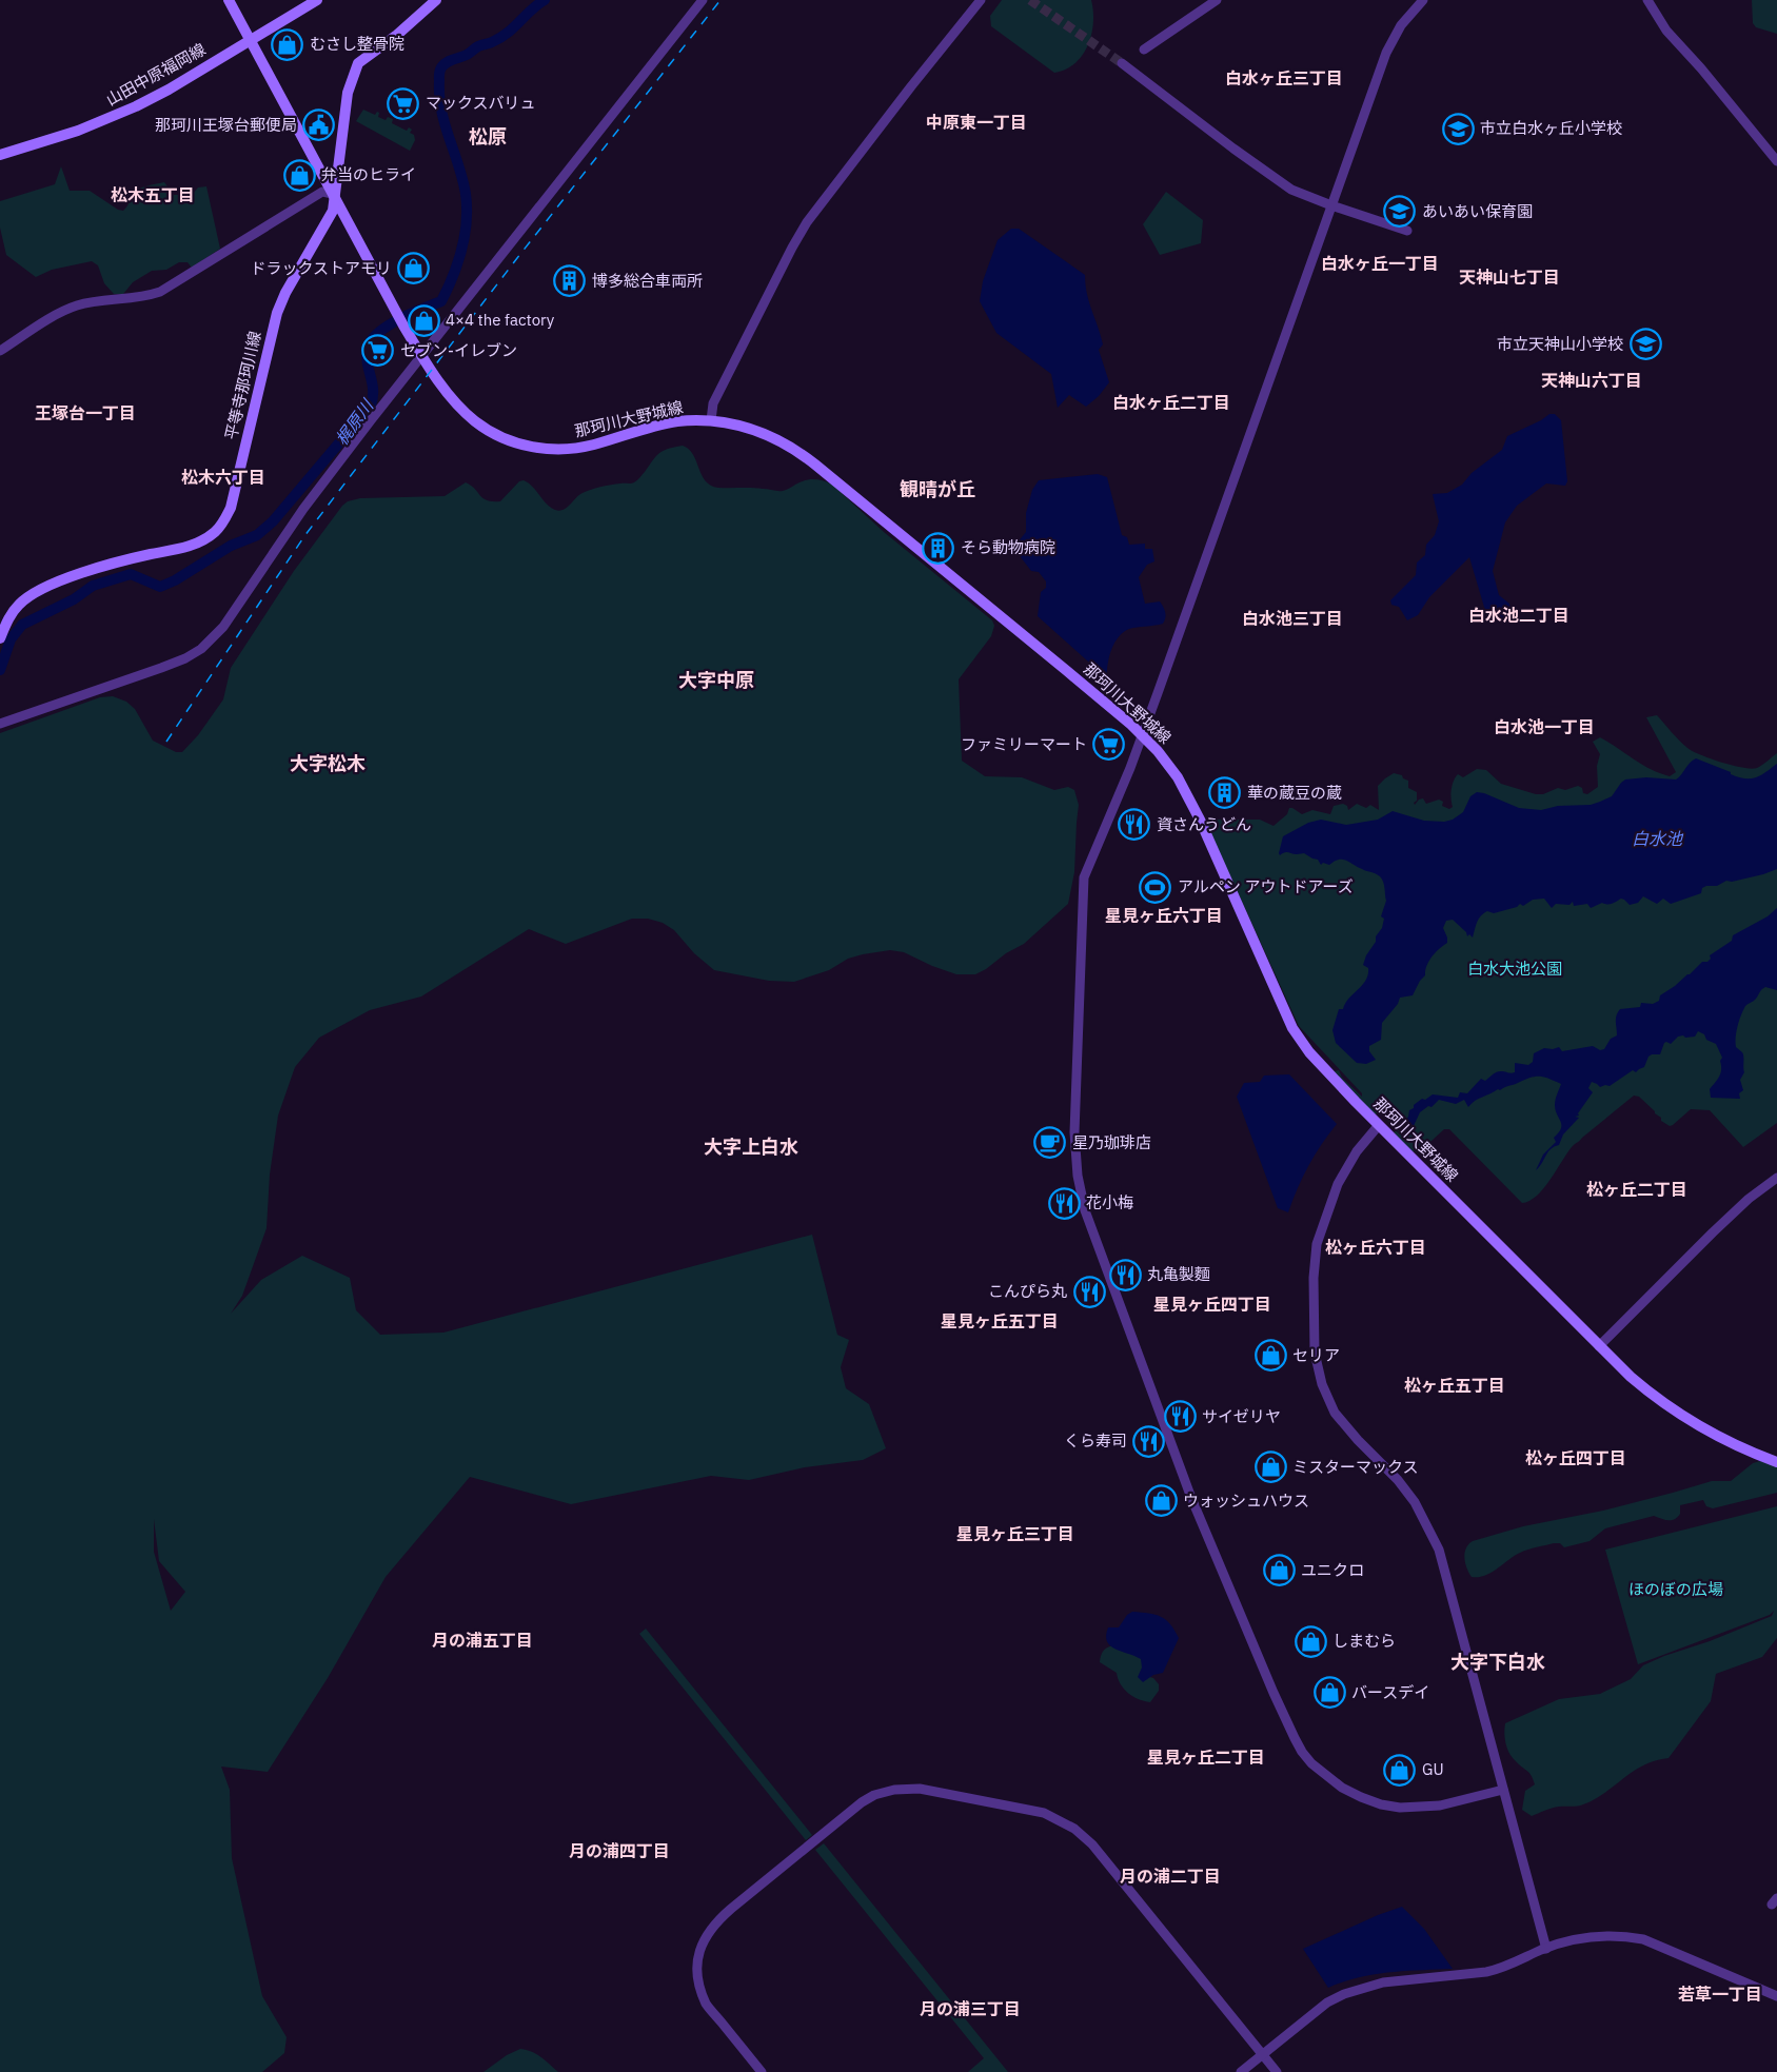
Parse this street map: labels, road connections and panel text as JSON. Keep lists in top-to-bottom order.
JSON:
{
  "streets": {
    "main road": ["山田中原福岡線", "平等寺那珂川線", "那珂川大野城線"]
  },
  "crossings": [
    ["山田中原福岡線", "那珂川大野城線"],
    ["平等寺那珂川線", "那珂川大野城線"]
  ],
  "districts": [
    "白水ヶ丘三丁目",
    "中原東一丁目",
    "松原",
    "松木五丁目",
    "白水ヶ丘一丁目",
    "天神山七丁目",
    "天神山六丁目",
    "白水ヶ丘二丁目",
    "王塚台一丁目",
    "松木六丁目",
    "観晴が丘",
    "白水池二丁目",
    "白水池三丁目",
    "大字中原",
    "白水池一丁目",
    "大字松木",
    "星見ヶ丘六丁目",
    "大字上白水",
    "松ヶ丘二丁目",
    "松ヶ丘六丁目",
    "星見ヶ丘四丁目",
    "星見ヶ丘五丁目",
    "松ヶ丘五丁目",
    "松ヶ丘四丁目",
    "星見ヶ丘三丁目",
    "月の浦五丁目",
    "大字下白水",
    "星見ヶ丘二丁目",
    "月の浦四丁目",
    "月の浦二丁目",
    "若草一丁目",
    "月の浦三丁目"
  ],
  "water": ["梶原川", "白水池"],
  "parks": ["白水大池公園", "ほのぼの広場"],
  "places": {
    "shop": [
      "むさし整骨院",
      "弁当のヒライ",
      "ドラックストアモリ",
      "4×4 the factory",
      "セリア",
      "ミスターマックス",
      "ウォッシュハウス",
      "ユニクロ",
      "しまむら",
      "バースデイ",
      "GU"
    ],
    "supermarket": ["マックスバリュ", "セブン-イレブン", "ファミリーマート"],
    "public building": ["那珂川王塚台郵便局"],
    "school or university": ["市立白水ヶ丘小学校", "あいあい保育園", "市立天神山小学校"],
    "building": ["博多総合車両所", "そら動物病院", "華の蔵豆の蔵"],
    "restaurant": [
      "資さんうどん",
      "花小梅",
      "丸亀製麵",
      "こんぴら丸",
      "サイゼリヤ",
      "くら寿司"
    ],
    "sports": ["アルペン アウトドアーズ"],
    "cafe": ["星乃珈琲店"]
  }
}
